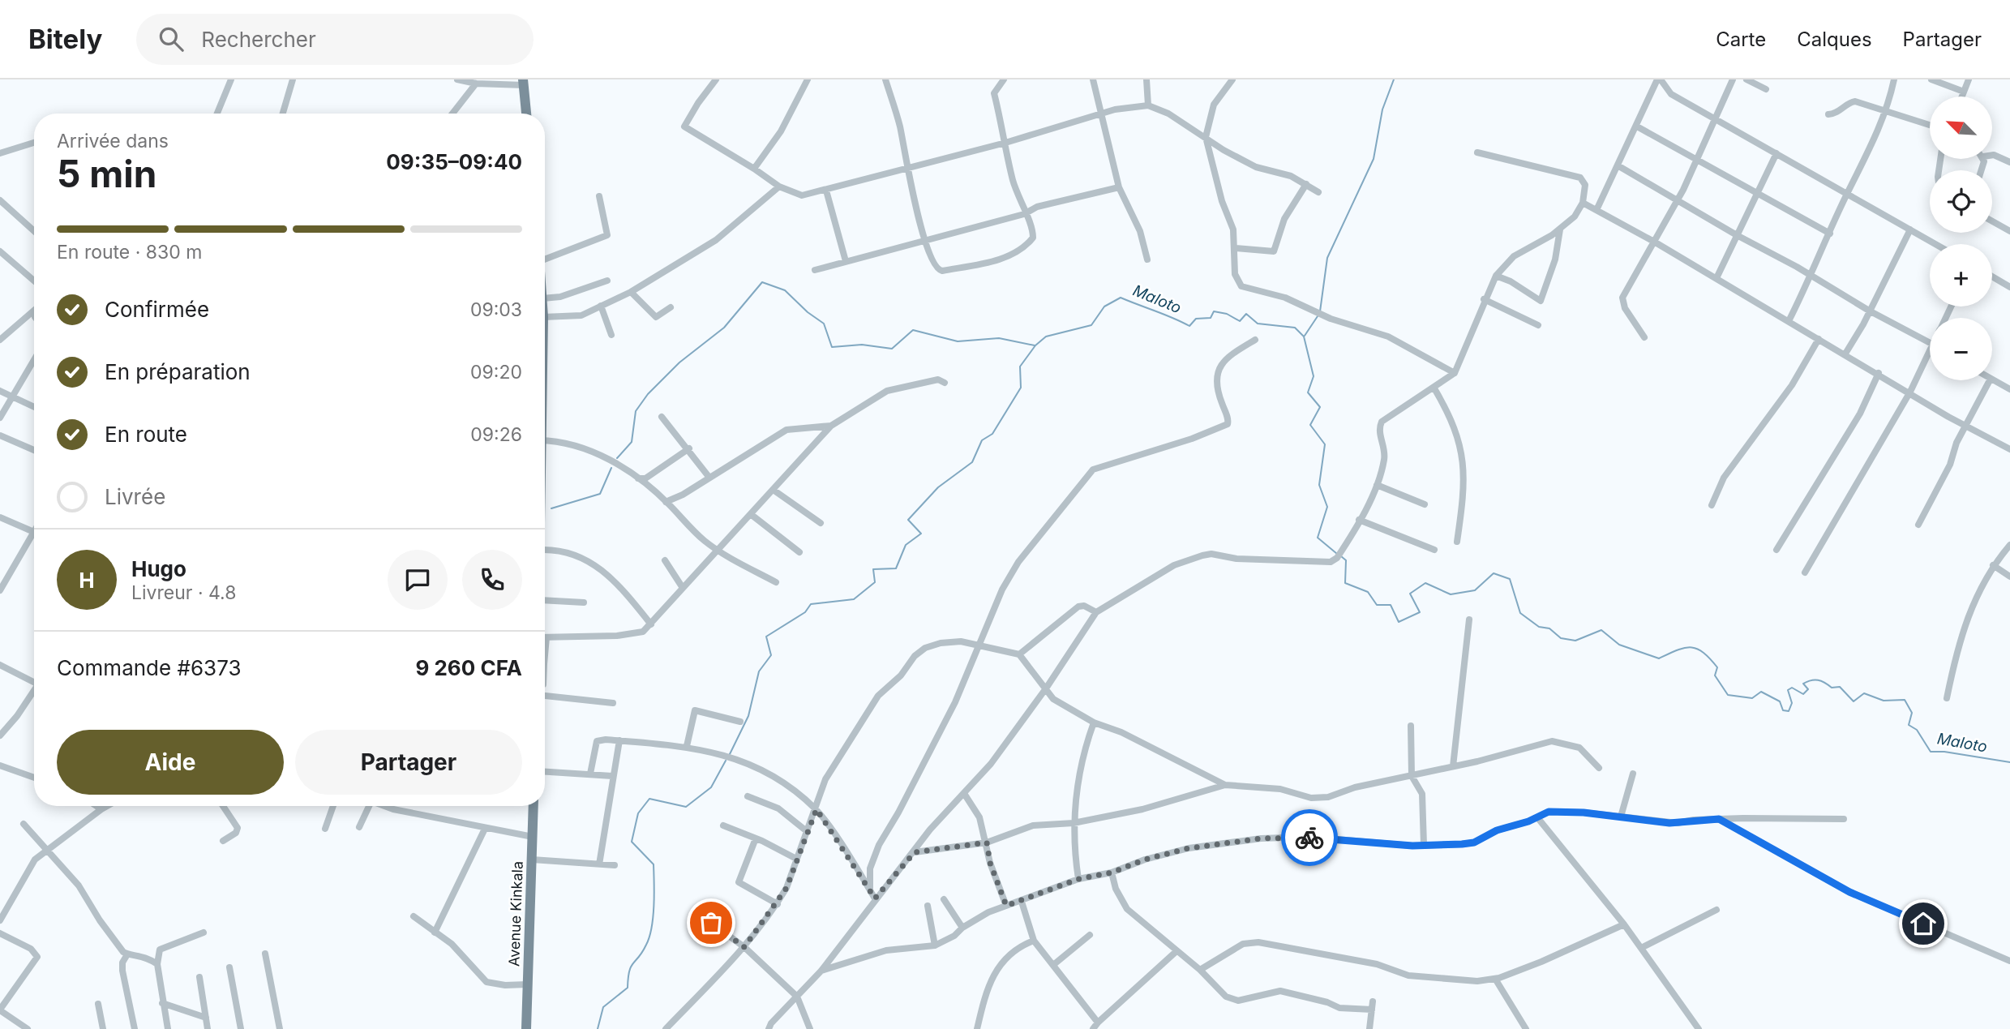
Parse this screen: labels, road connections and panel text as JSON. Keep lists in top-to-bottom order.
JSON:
{
  "streets": {
    "main road": ["Avenue Kinkala"]
  },
  "water": ["Maloto"],
  "north": "top left",
  "page": {
    "header": "Bitely",
    "search": "Rechercher",
    "nav": ["Carte", "Calques", "Partager"],
    "map_buttons": ["+", "−"],
    "heading": ["5 min", "Arrivée dans", "09:35–09:40"],
    "panel": [
      "Hugo",
      "Livreur · 4.8",
      "Commande #6373",
      "9 260 CFA"
    ],
    "bar": "En route · 830 m",
    "list": [
      ["Confirmée", "09:03"],
      ["En préparation", "09:20"],
      ["En route", "09:26"],
      "Livrée"
    ],
    "round": "H",
    "buttons": ["Aide", "Partager"]
  }
}
